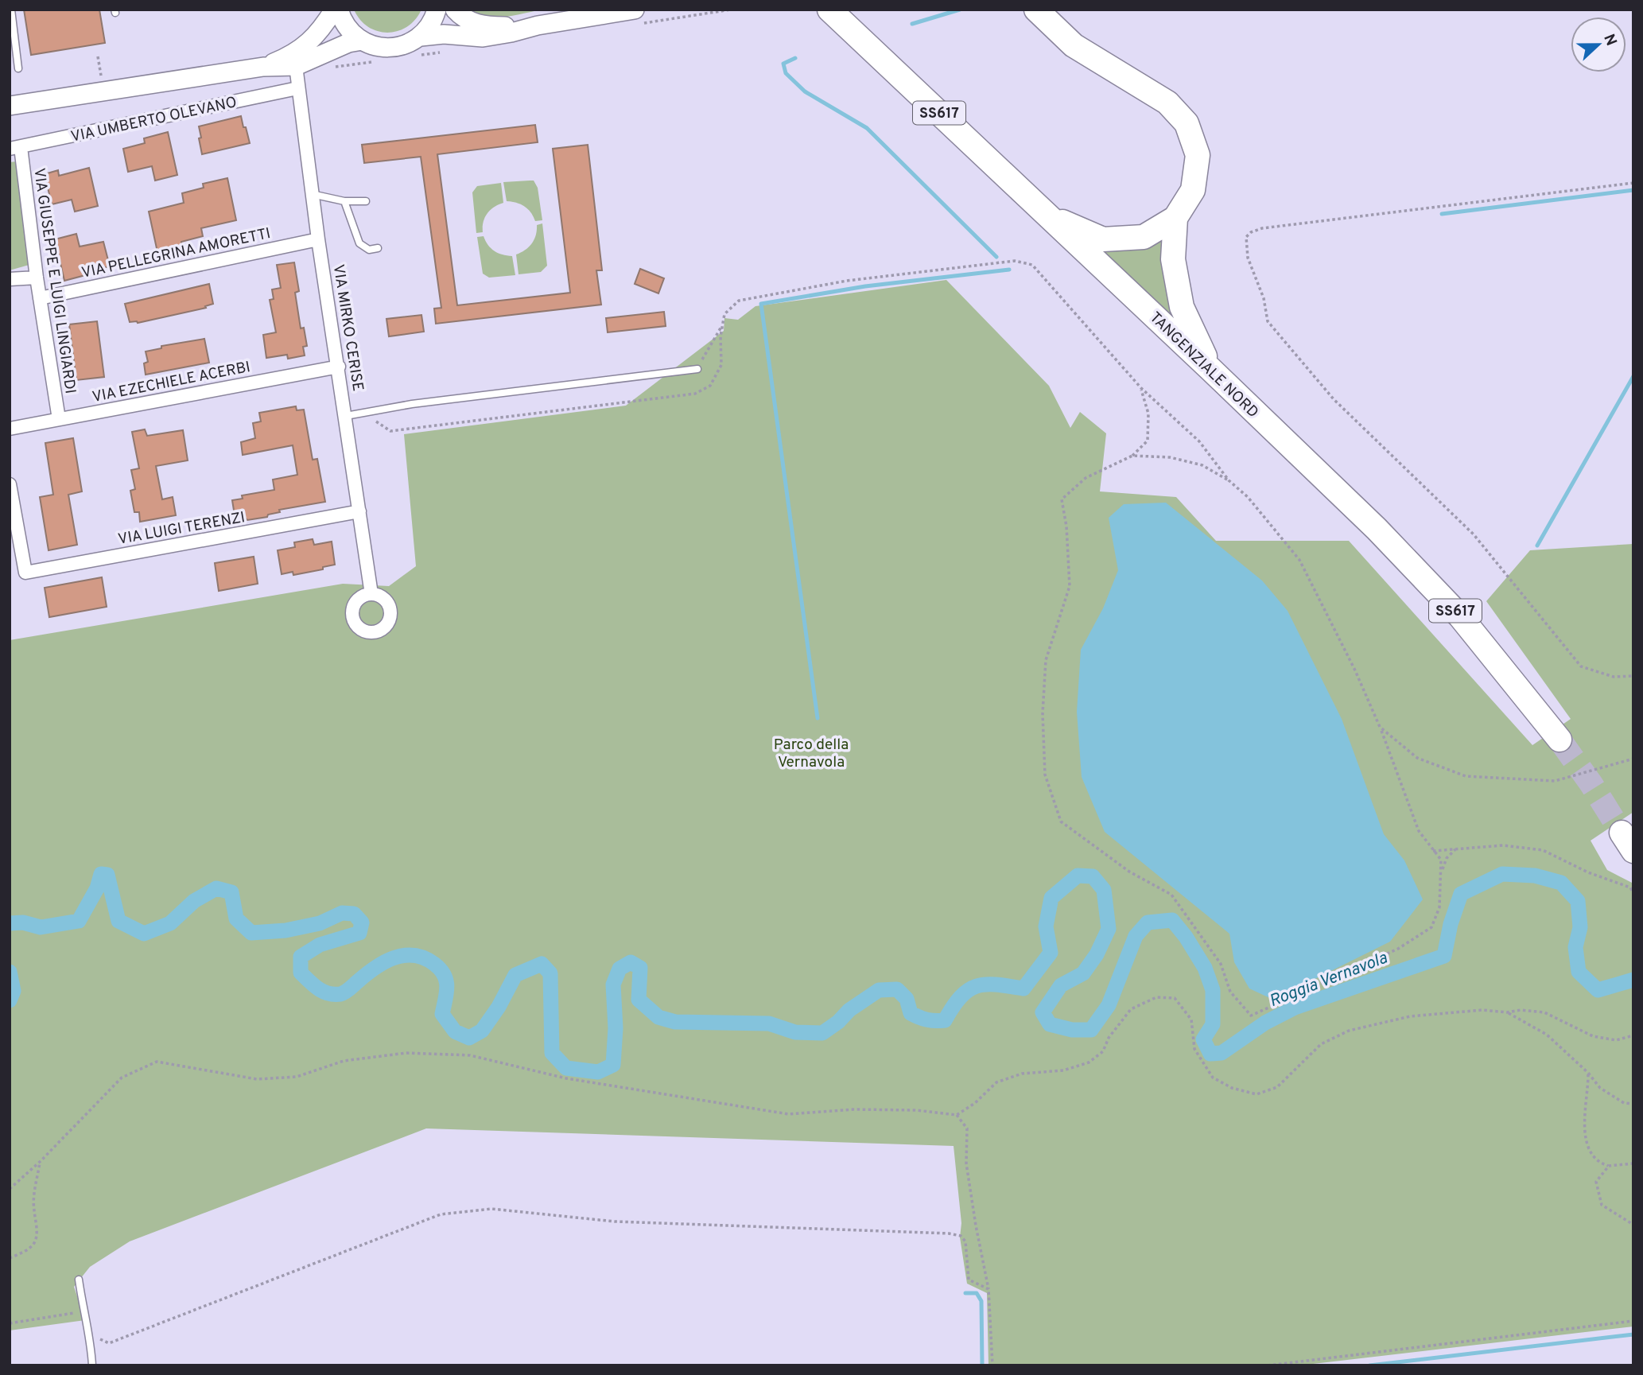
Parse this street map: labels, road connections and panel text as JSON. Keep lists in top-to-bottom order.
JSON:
{
  "streets": {
    "highway": ["SS617", "TANGENZIALE NORD"],
    "street": [
      "VIA UMBERTO OLEVANO",
      "VIA PELLEGRINA AMORETTI",
      "VIA GIUSEPPE E LUIGI LINGIARDI",
      "VIA MIRKO CERISE",
      "VIA EZECHIELE ACERBI",
      "VIA LUIGI TERENZI"
    ]
  },
  "crossings": [
    ["VIA UMBERTO OLEVANO", "VIA GIUSEPPE E LUIGI LINGIARDI"],
    ["VIA UMBERTO OLEVANO", "VIA MIRKO CERISE"],
    ["VIA PELLEGRINA AMORETTI", "VIA GIUSEPPE E LUIGI LINGIARDI"],
    ["VIA PELLEGRINA AMORETTI", "VIA MIRKO CERISE"],
    ["VIA GIUSEPPE E LUIGI LINGIARDI", "VIA EZECHIELE ACERBI"],
    ["VIA MIRKO CERISE", "VIA EZECHIELE ACERBI"],
    ["VIA MIRKO CERISE", "VIA LUIGI TERENZI"]
  ],
  "water": ["Roggia Vernavola"],
  "parks": ["Parco della Vernavola"],
  "north": "right"
}
